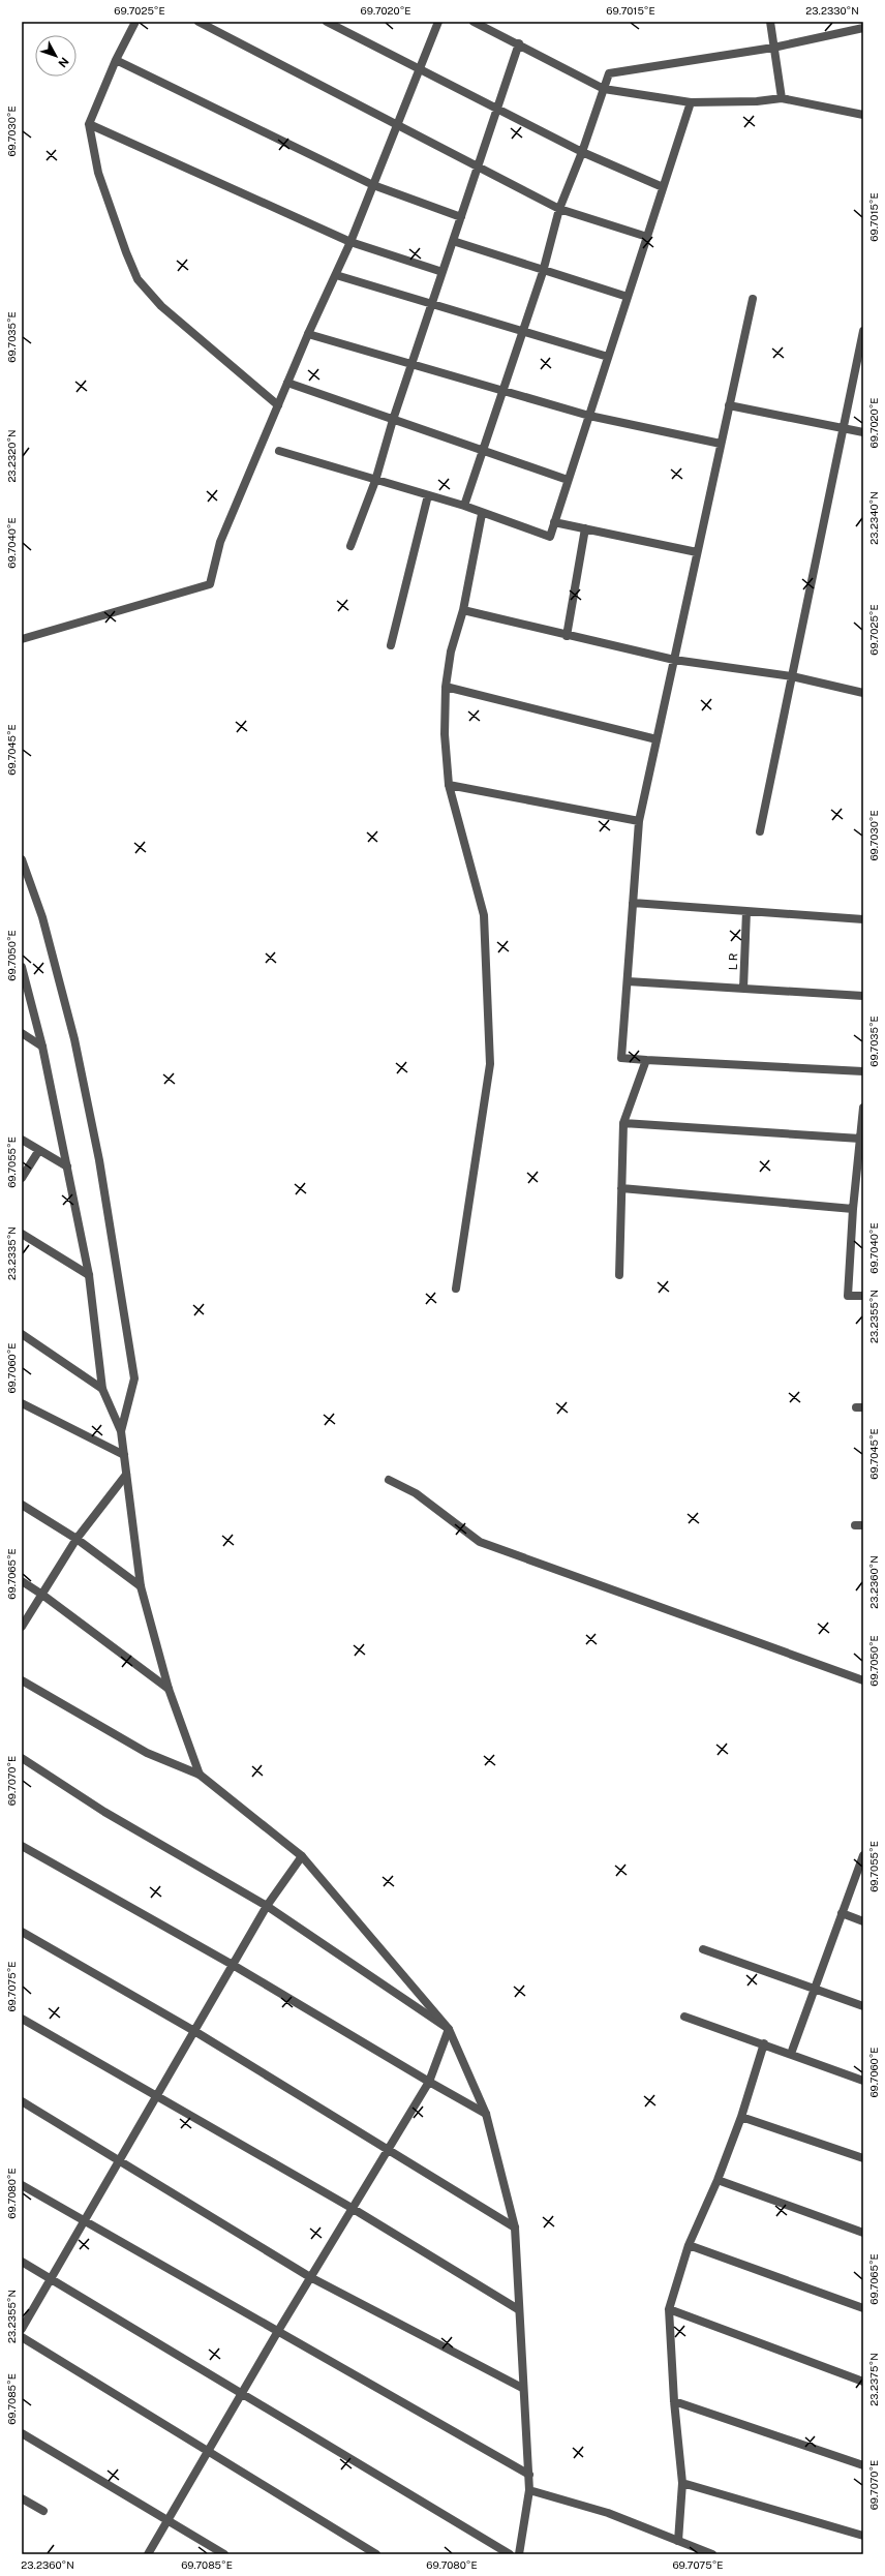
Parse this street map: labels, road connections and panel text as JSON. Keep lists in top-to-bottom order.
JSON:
{
  "streets": {
    "street": ["L R"]
  },
  "north": "bottom right",
  "coordinates": [
    "69.7025°E",
    "69.7020°E",
    "69.7015°E",
    "23.2330°N",
    "69.7030°E",
    "69.7035°E",
    "23.2320°N",
    "23.2340°N",
    "69.7040°E",
    "69.7045°E",
    "69.7050°E",
    "69.7055°E",
    "23.2335°N",
    "23.2355°N",
    "69.7060°E",
    "69.7065°E",
    "23.2360°N",
    "69.7070°E",
    "69.7075°E",
    "69.7080°E",
    "23.2375°N",
    "69.7085°E"
  ]
}
